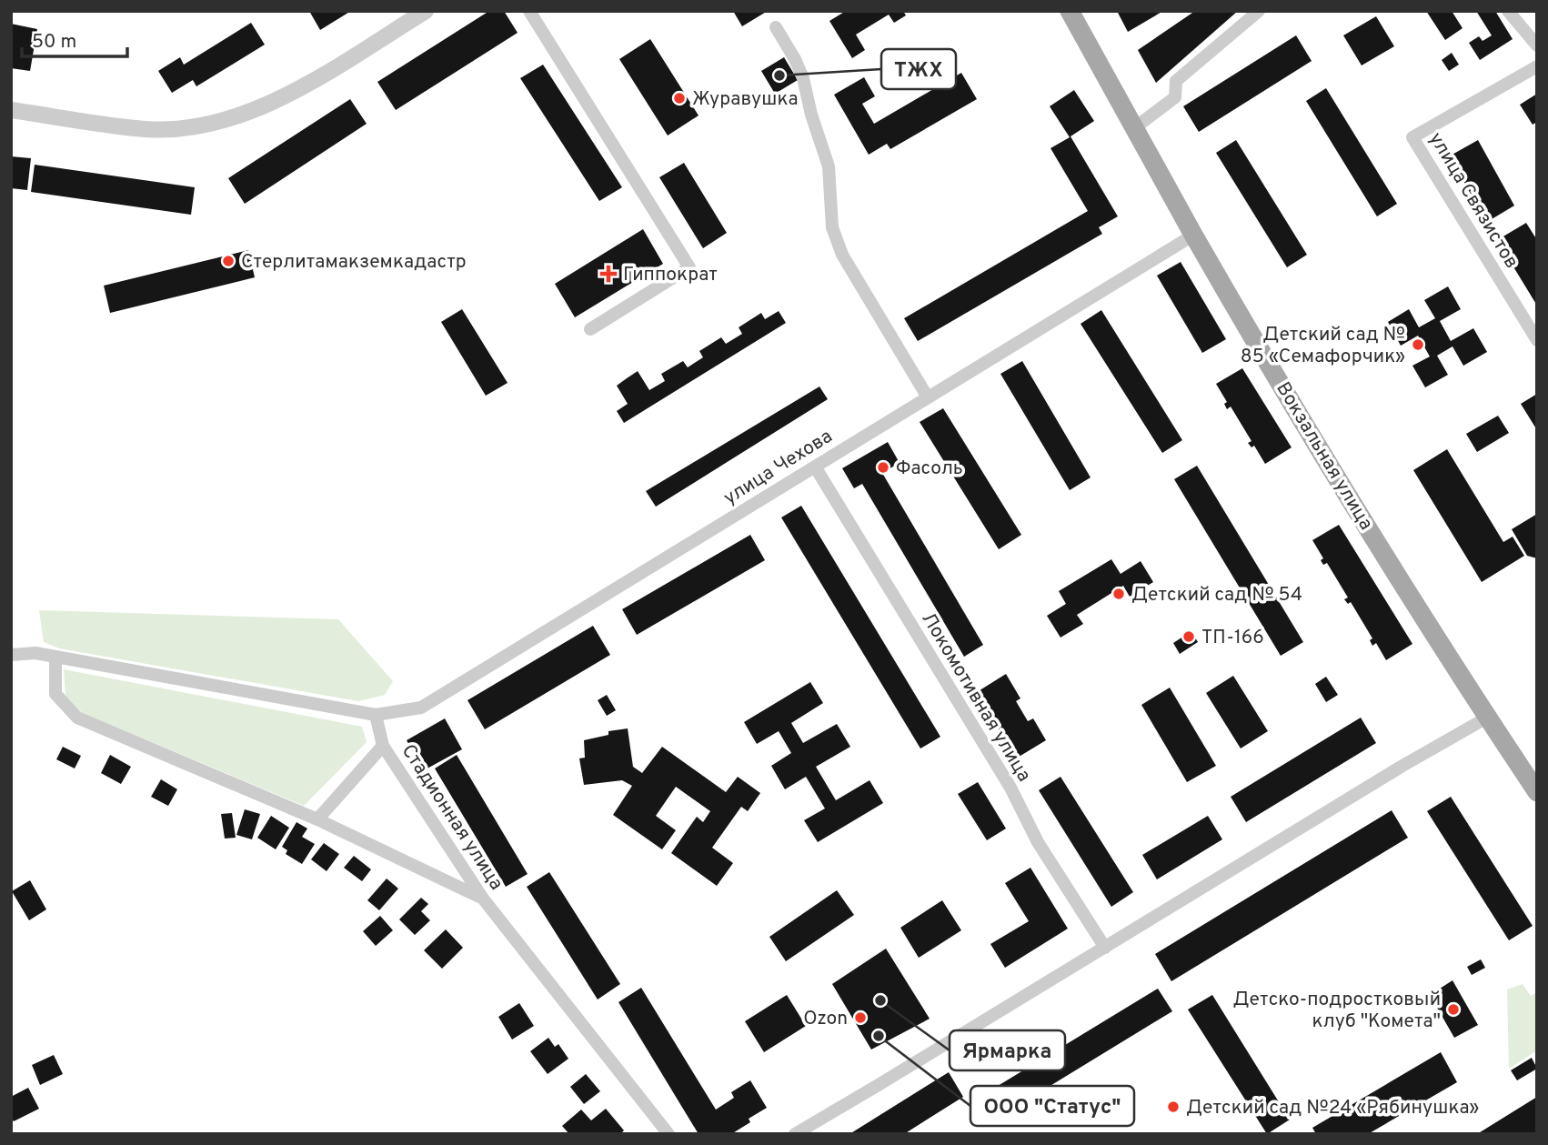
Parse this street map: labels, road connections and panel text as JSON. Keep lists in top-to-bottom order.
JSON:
{
  "streets": {
    "main road": ["Вокзальная улица"],
    "street": [
      "улица Связистов",
      "улица Чехова",
      "Локомотивная улица",
      "Стадионная улица"
    ]
  },
  "crossings": [
    ["Вокзальная улица", "улица Чехова"],
    ["улица Чехова", "Локомотивная улица"],
    ["улица Чехова", "Стадионная улица"]
  ],
  "places": {
    "other": [
      "ТЖХ",
      "Журавушка",
      "Стерлитамакземкадастр",
      "Детский сад № 85 «Семафорчик»",
      "Фасоль",
      "Детский сад № 54",
      "ТП-166",
      "Ярмарка",
      "Детско-подростковый клуб \"Комета\"",
      "Ozon",
      "ООО \"Статус\"",
      "Детский сад №24 «Рябинушка»"
    ],
    "health": ["Гиппократ"]
  },
  "scale_bar": "50 m"
}
